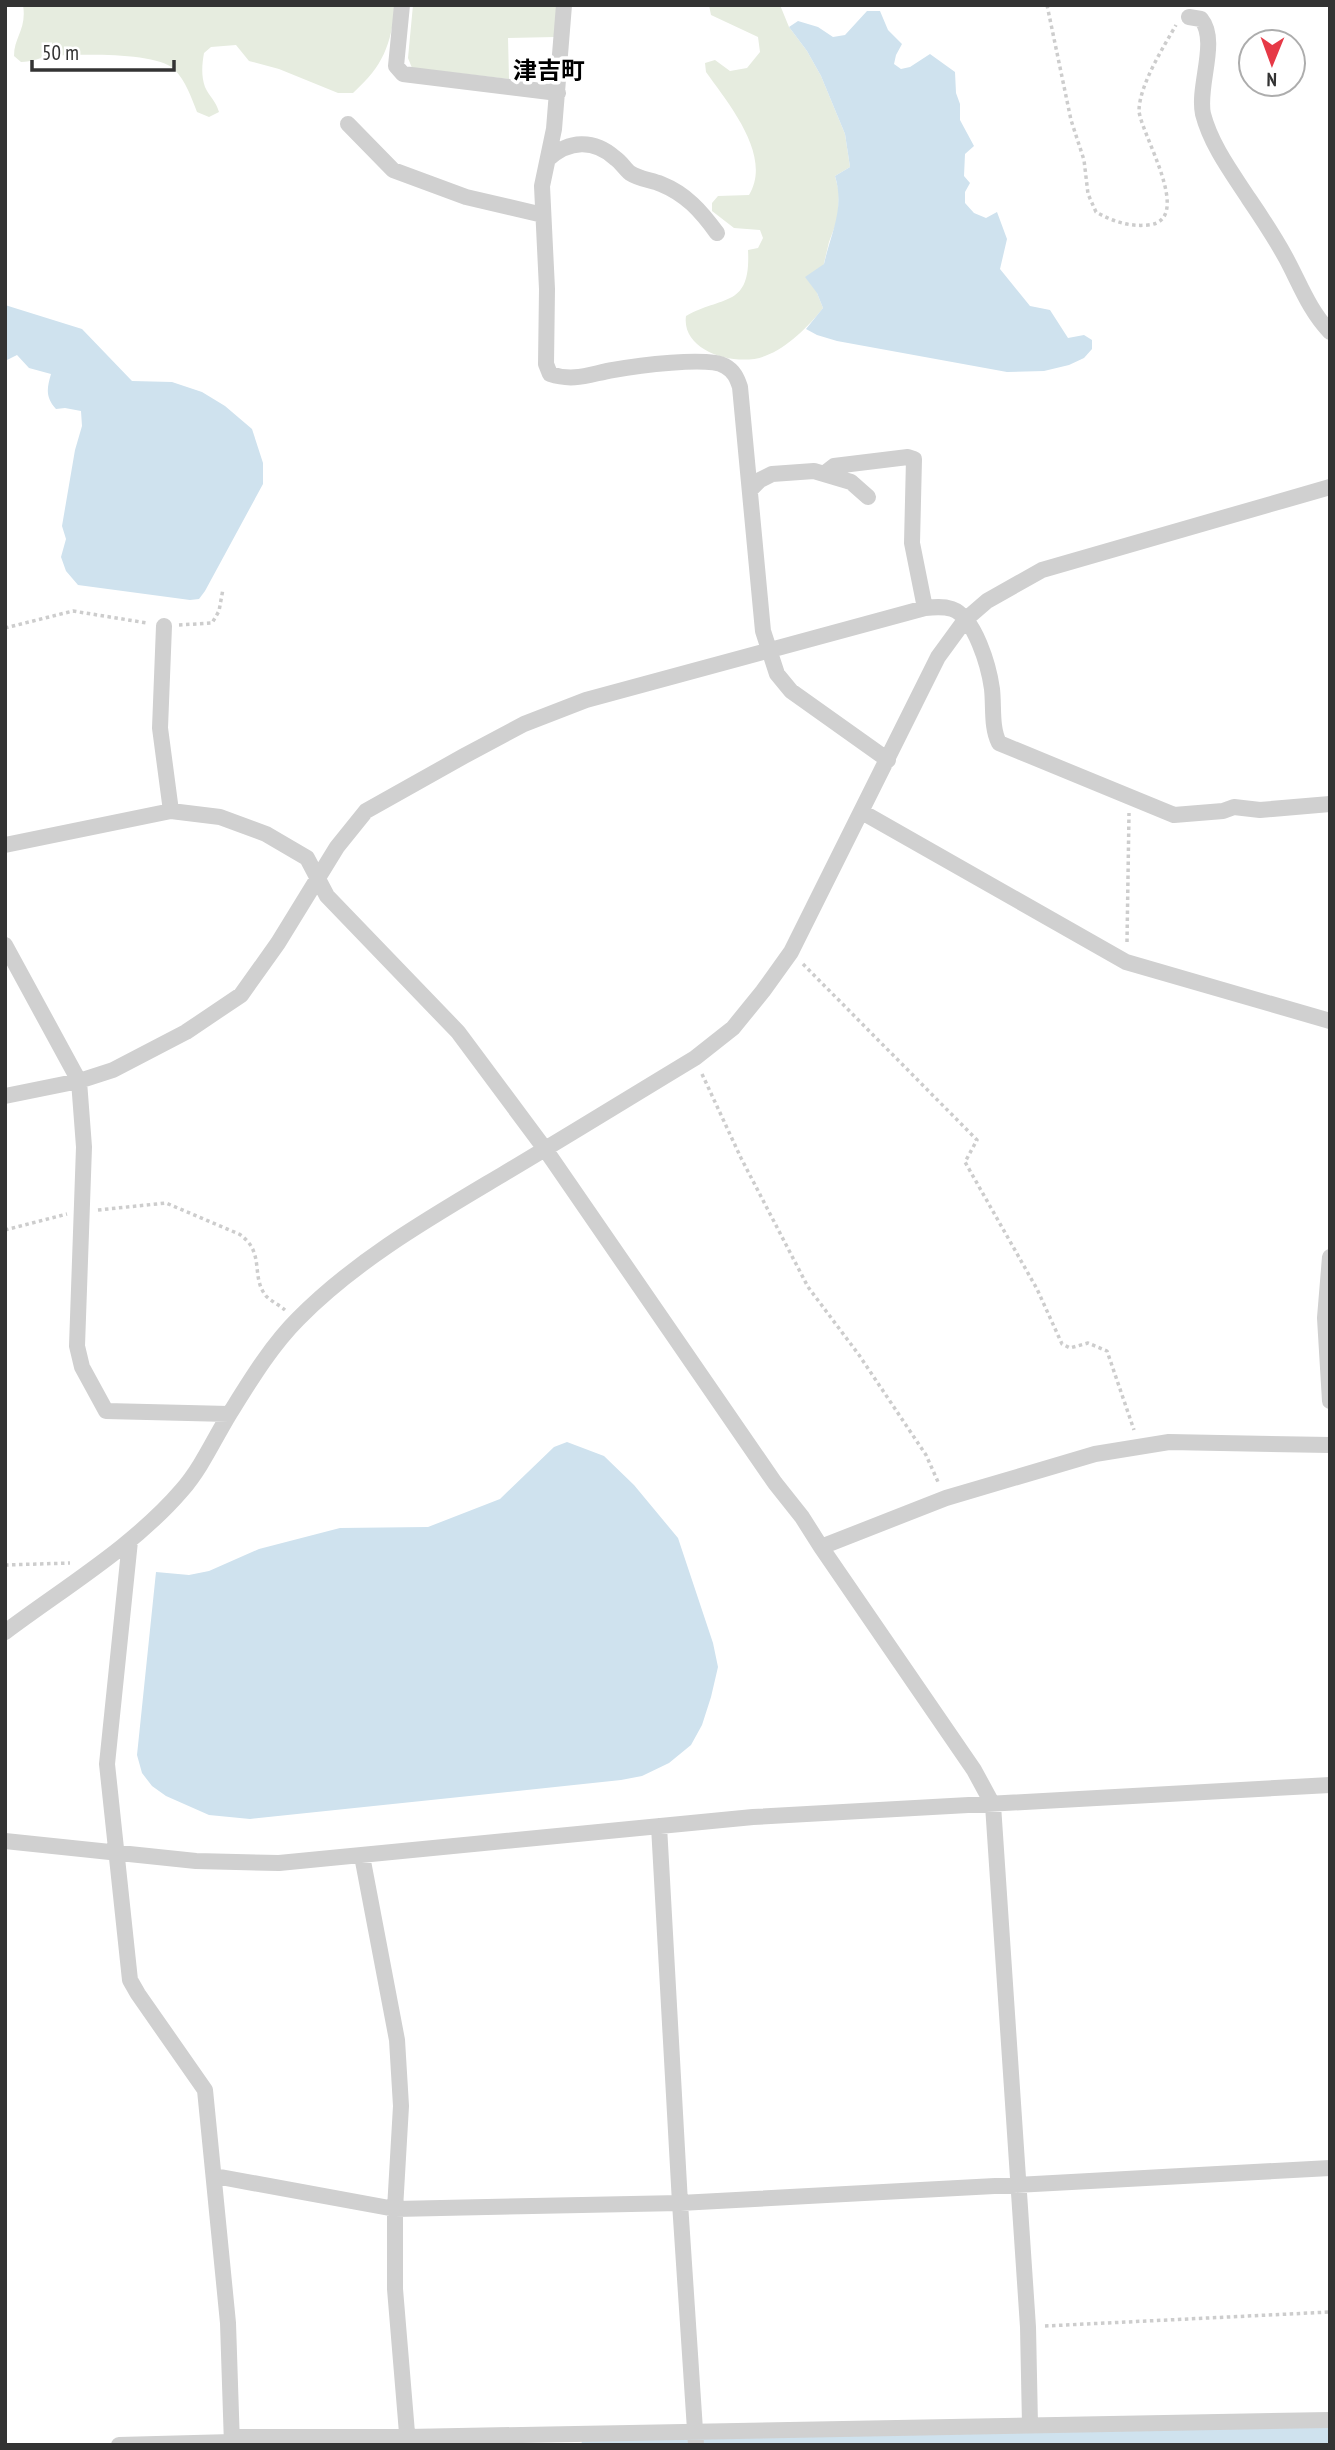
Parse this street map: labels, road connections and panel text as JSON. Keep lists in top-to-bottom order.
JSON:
{
  "districts": ["津吉町"],
  "scale_bar": "50 m",
  "north": "bottom"
}
